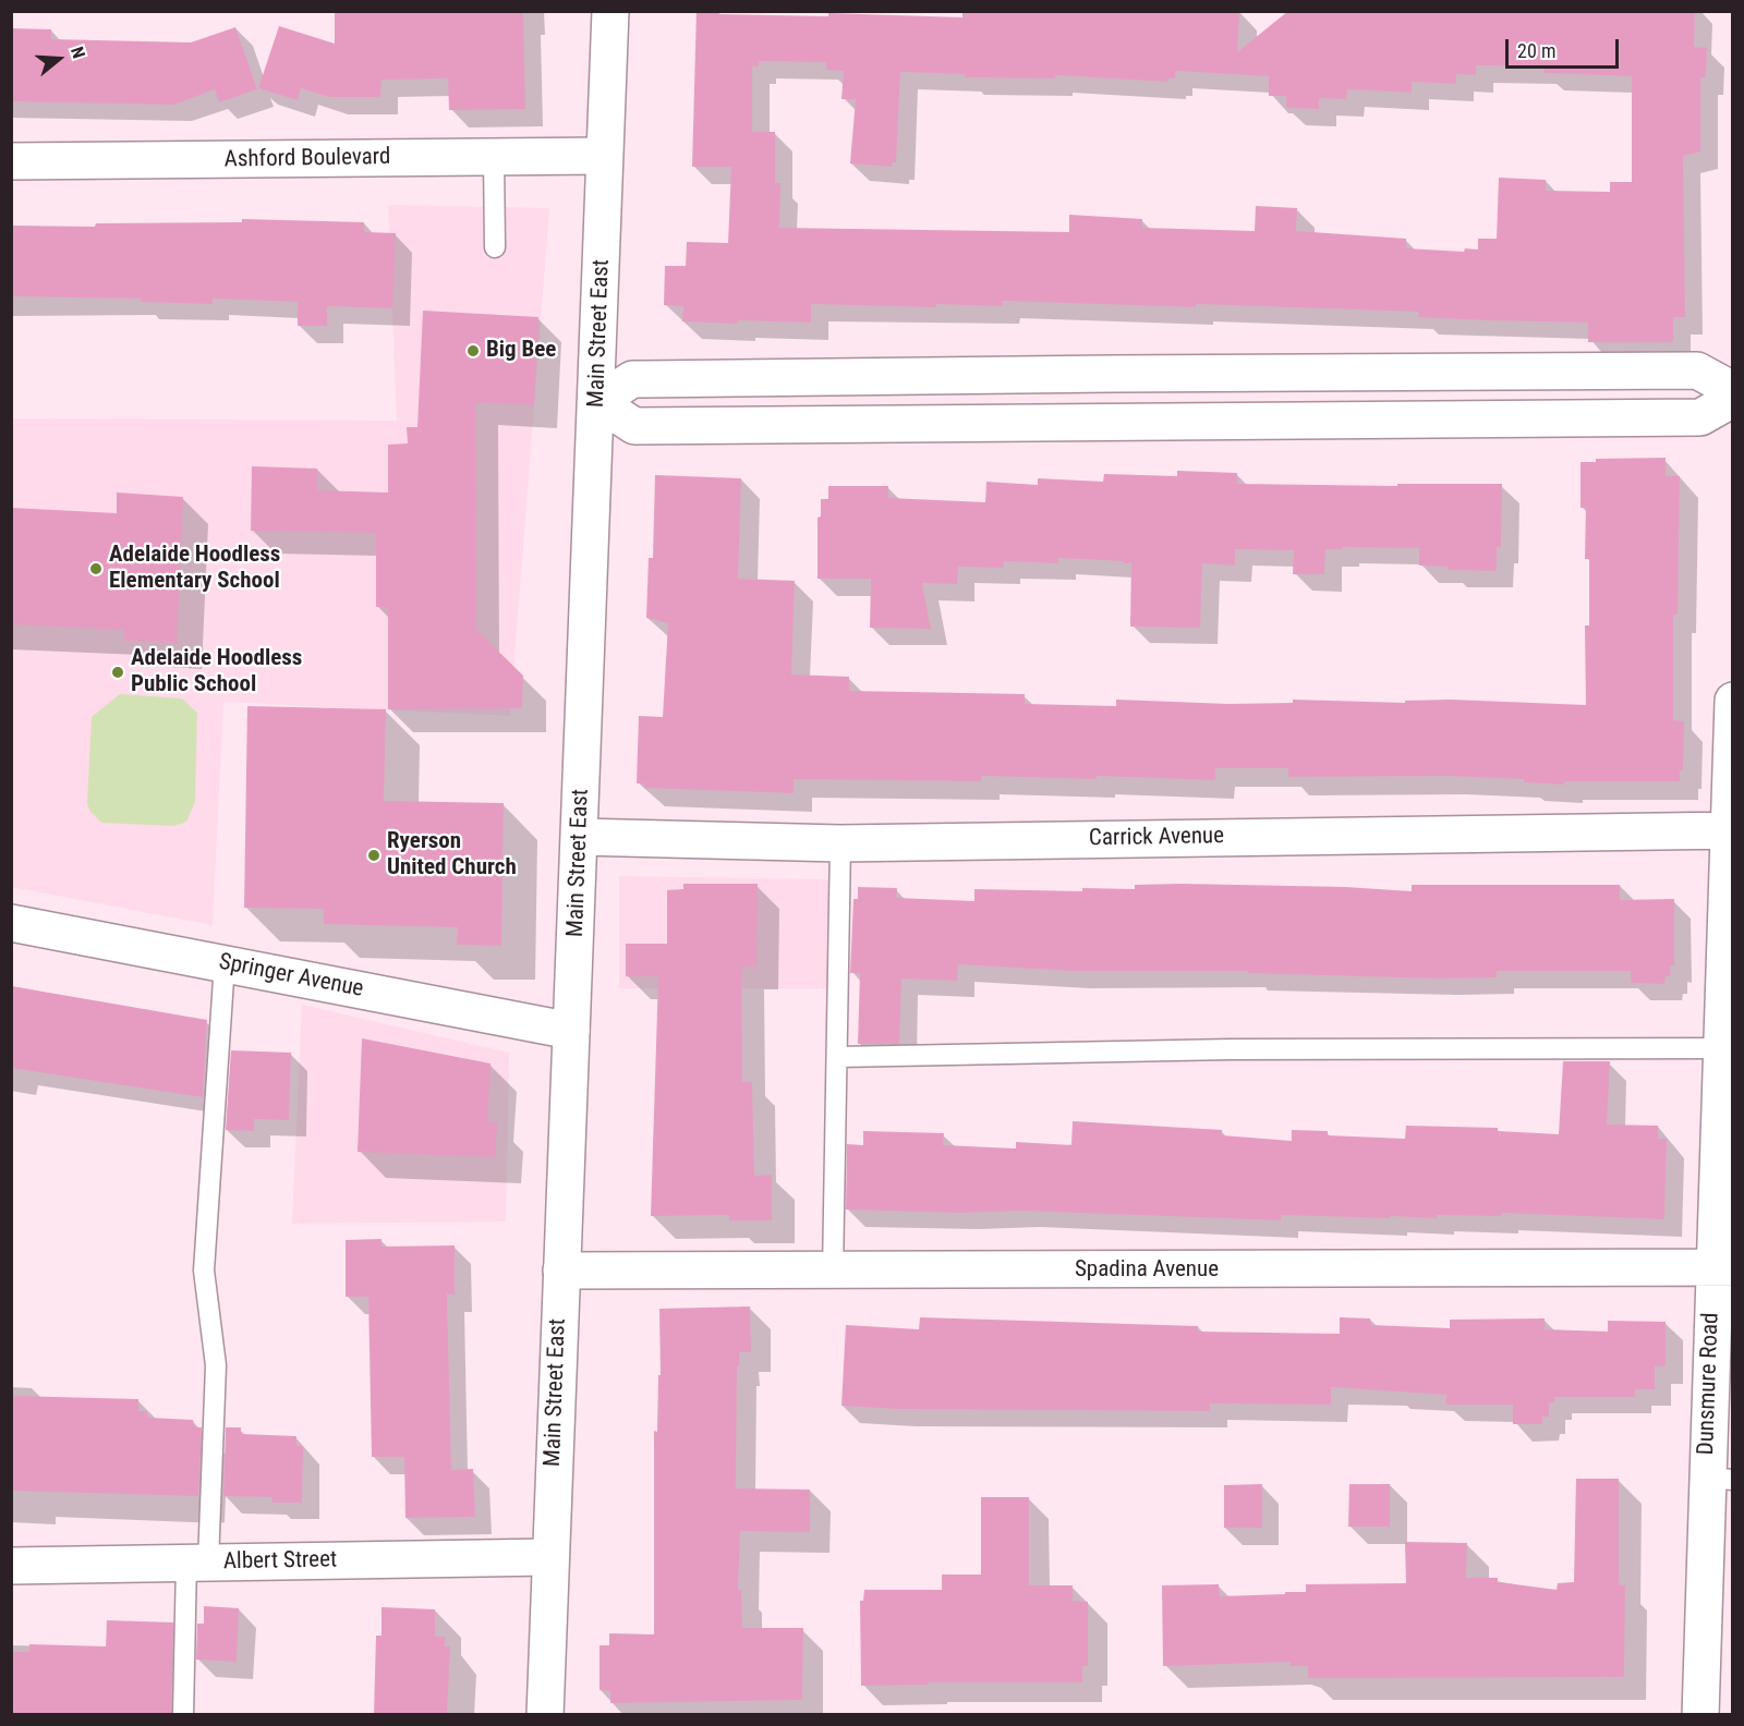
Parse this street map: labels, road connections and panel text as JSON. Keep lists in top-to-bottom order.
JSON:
{
  "streets": {
    "street": [
      "Ashford Boulevard",
      "Main Street East",
      "Carrick Avenue",
      "Springer Avenue",
      "Spadina Avenue",
      "Dunsmure Road",
      "Albert Street"
    ]
  },
  "crossings": [
    ["Ashford Boulevard", "Main Street East"],
    ["Main Street East", "Carrick Avenue"],
    ["Main Street East", "Springer Avenue"],
    ["Main Street East", "Spadina Avenue"],
    ["Main Street East", "Albert Street"],
    ["Carrick Avenue", "Dunsmure Road"],
    ["Spadina Avenue", "Dunsmure Road"]
  ],
  "places": [
    "Big Bee",
    "Adelaide Hoodless Elementary School",
    "Adelaide Hoodless Public School",
    "Ryerson United Church"
  ],
  "scale_bar": "20 m",
  "north": "right"
}
